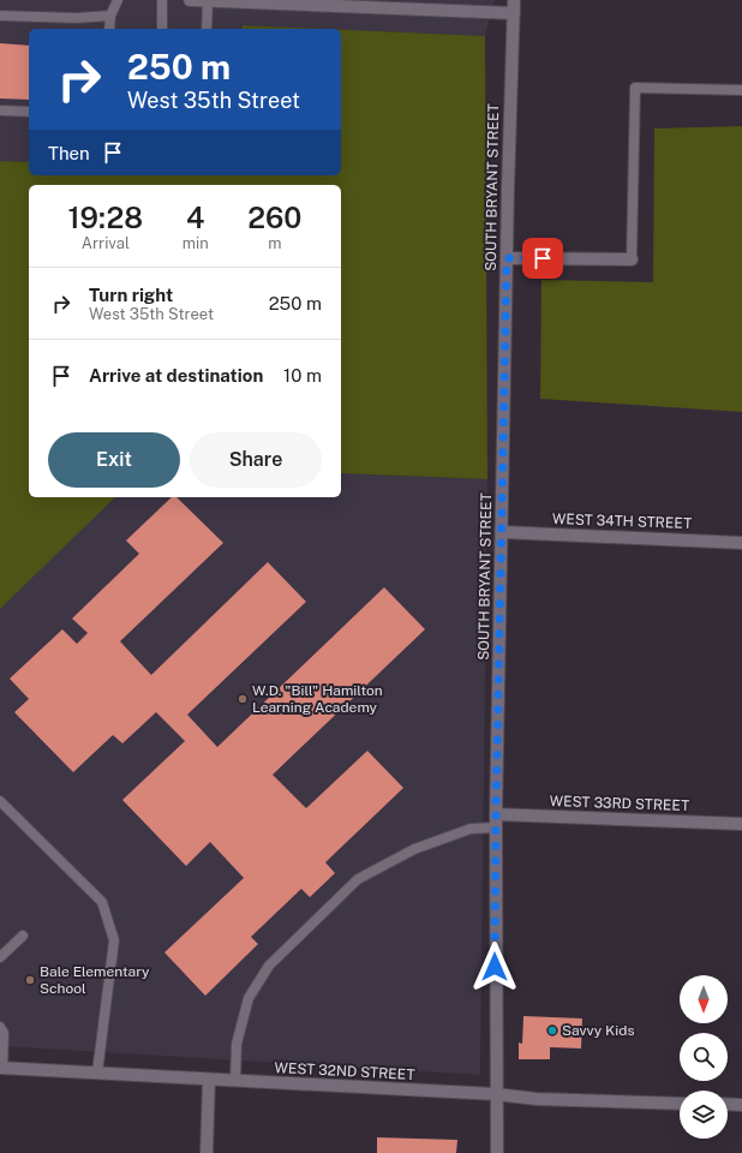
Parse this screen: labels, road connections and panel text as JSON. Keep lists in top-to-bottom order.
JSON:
{
  "streets": {
    "street": [
      "SOUTH BRYANT STREET",
      "WEST 34TH STREET",
      "WEST 33RD STREET",
      "WEST 32ND STREET"
    ]
  },
  "crossings": [
    ["SOUTH BRYANT STREET", "WEST 34TH STREET"],
    ["SOUTH BRYANT STREET", "WEST 33RD STREET"],
    ["SOUTH BRYANT STREET", "WEST 32ND STREET"]
  ],
  "places": ["W.D. \"Bill\" Hamilton Learning Academy", "Bale Elementary School", "Savvy Kids"],
  "north": "bottom",
  "page": {
    "turn": ["250 m", "West 35th Street"],
    "then": "Then",
    "eta": [
      "19:28",
      "Arrival",
      "4",
      "min",
      "260",
      "m"
    ],
    "list": [
      {
        "name": "Turn right",
        "note": "West 35th Street",
        "value": "250 m"
      },
      {
        "name": "Arrive at destination",
        "value": "10 m"
      }
    ],
    "buttons": ["Exit", "Share"]
  }
}
